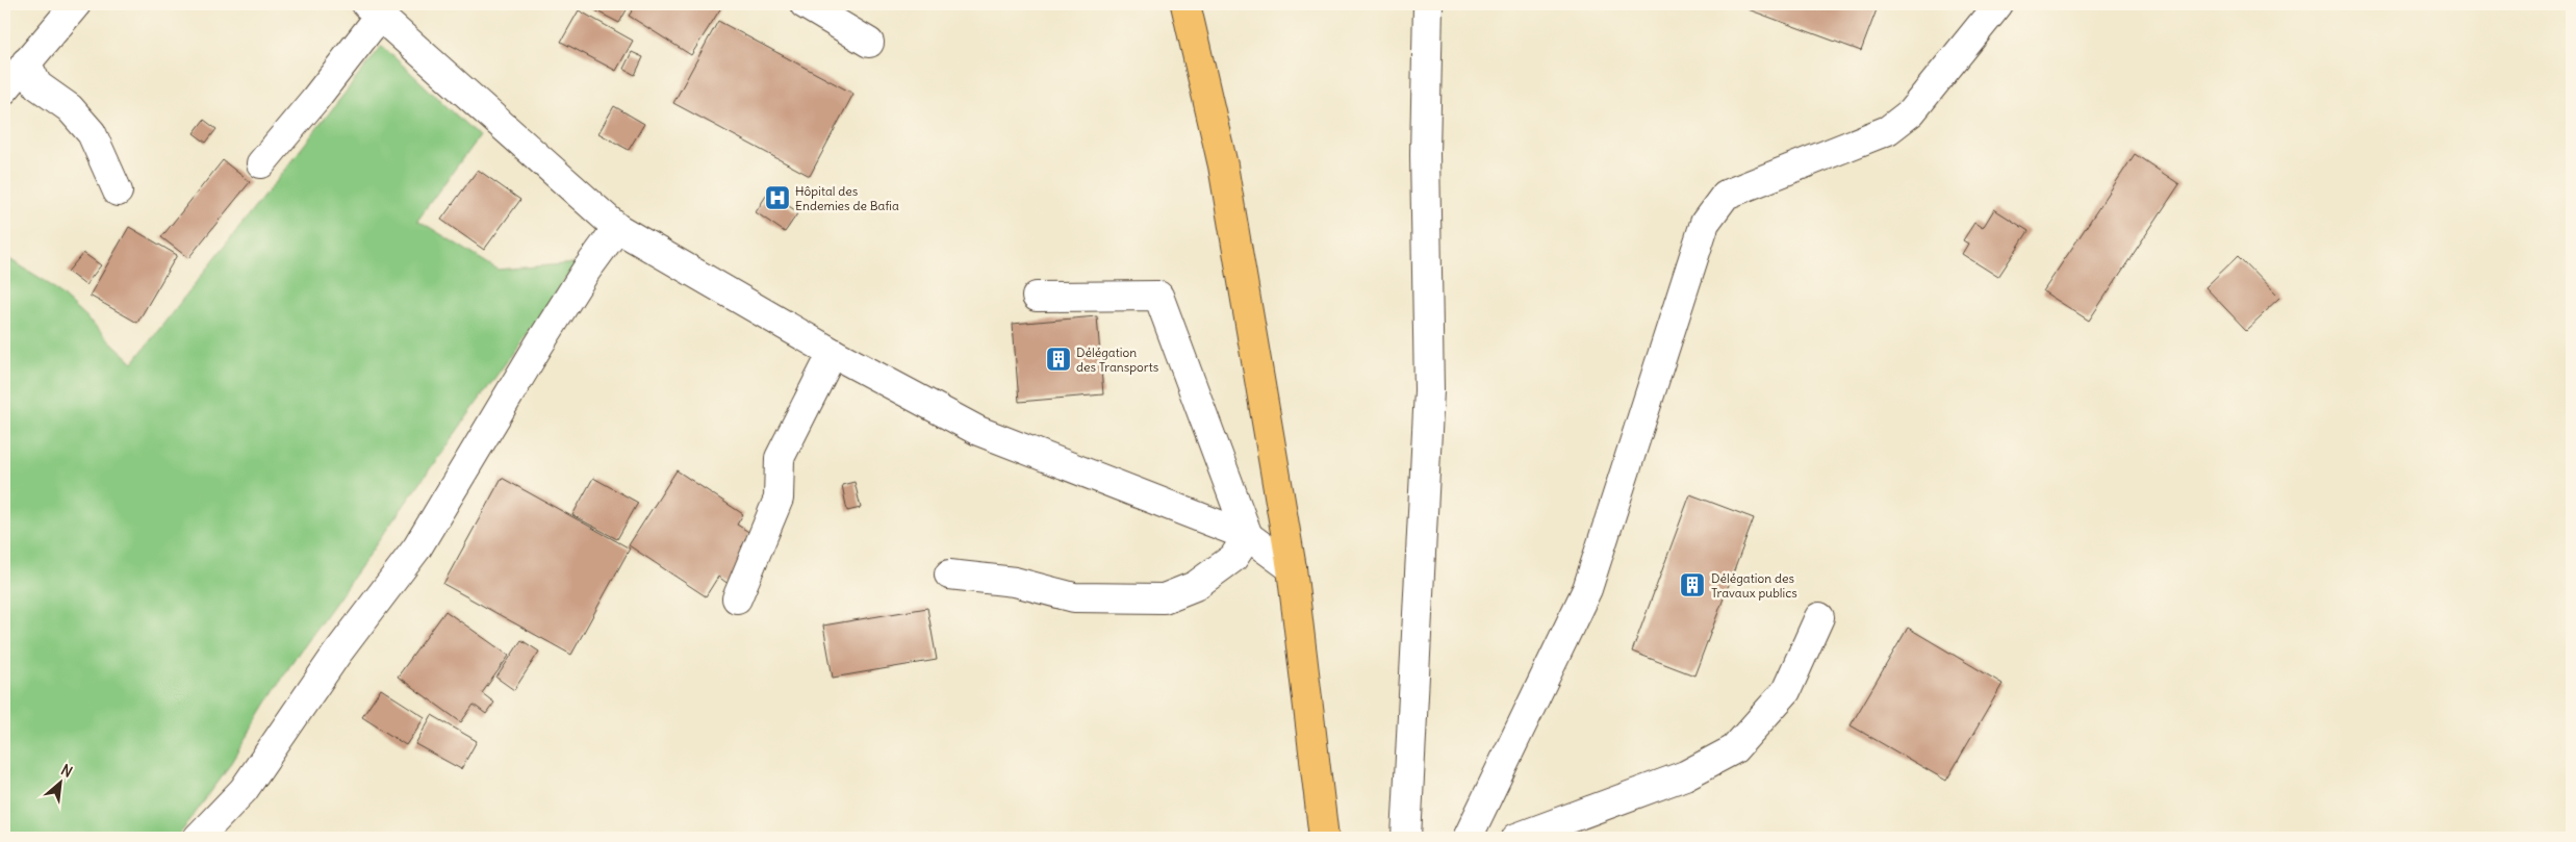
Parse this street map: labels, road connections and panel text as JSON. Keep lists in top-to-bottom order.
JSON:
{
  "places": {
    "hospital": ["Hôpital des Endemies de Bafia"],
    "building": ["Délégation des Transports", "Délégation des Travaux publics"]
  },
  "north": "top right"
}
